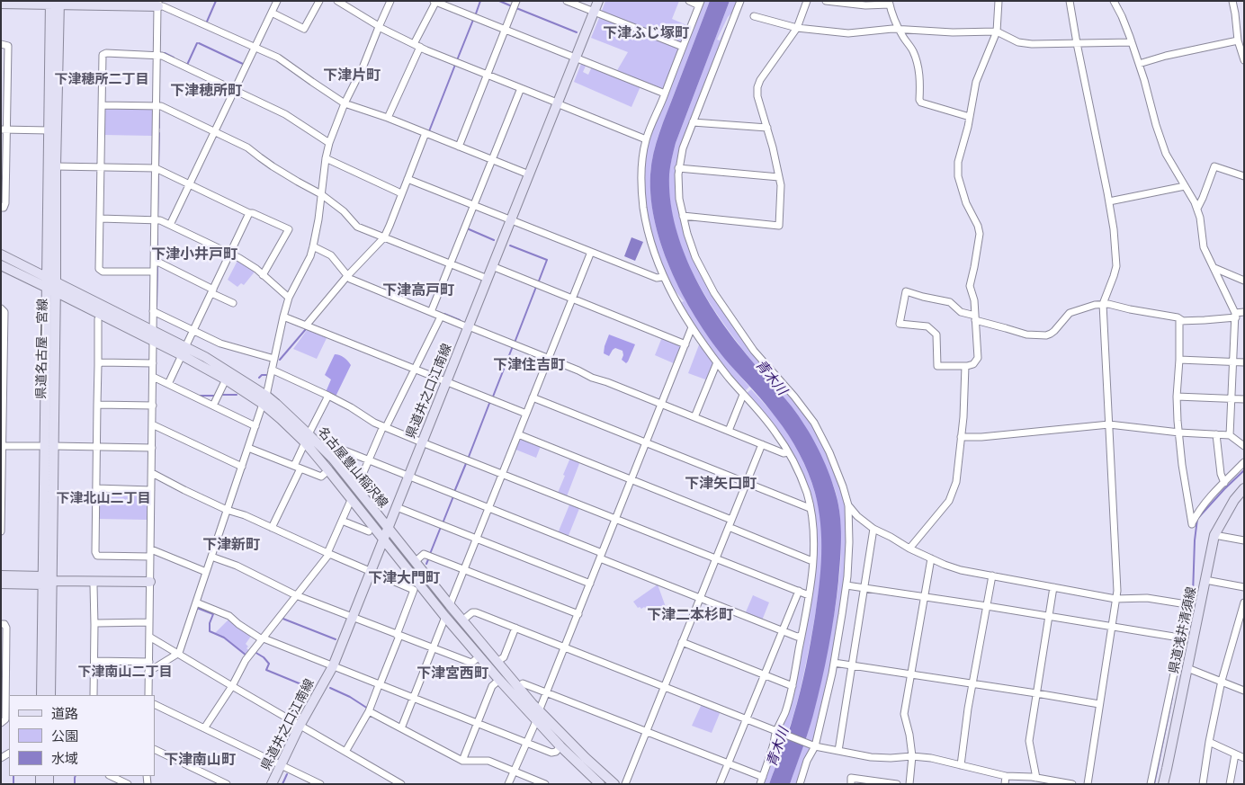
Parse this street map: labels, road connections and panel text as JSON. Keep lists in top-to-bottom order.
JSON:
{
  "streets": {
    "main road": [
      "県道名古屋一宮線",
      "県道井之口江南線",
      "名古屋豊山稲沢線",
      "県道浅井清須線"
    ]
  },
  "crossings": [
    ["県道名古屋一宮線", "名古屋豊山稲沢線"],
    ["県道井之口江南線", "名古屋豊山稲沢線"]
  ],
  "districts": [
    "下津ふじ塚町",
    "下津片町",
    "下津穂所二丁目",
    "下津穂所町",
    "下津小井戸町",
    "下津高戸町",
    "下津住吉町",
    "下津矢口町",
    "下津北山二丁目",
    "下津新町",
    "下津大門町",
    "下津二本杉町",
    "下津南山二丁目",
    "下津宮西町",
    "下津南山町"
  ],
  "water": ["青木川"],
  "legend": ["道路", "公園", "水域"]
}
